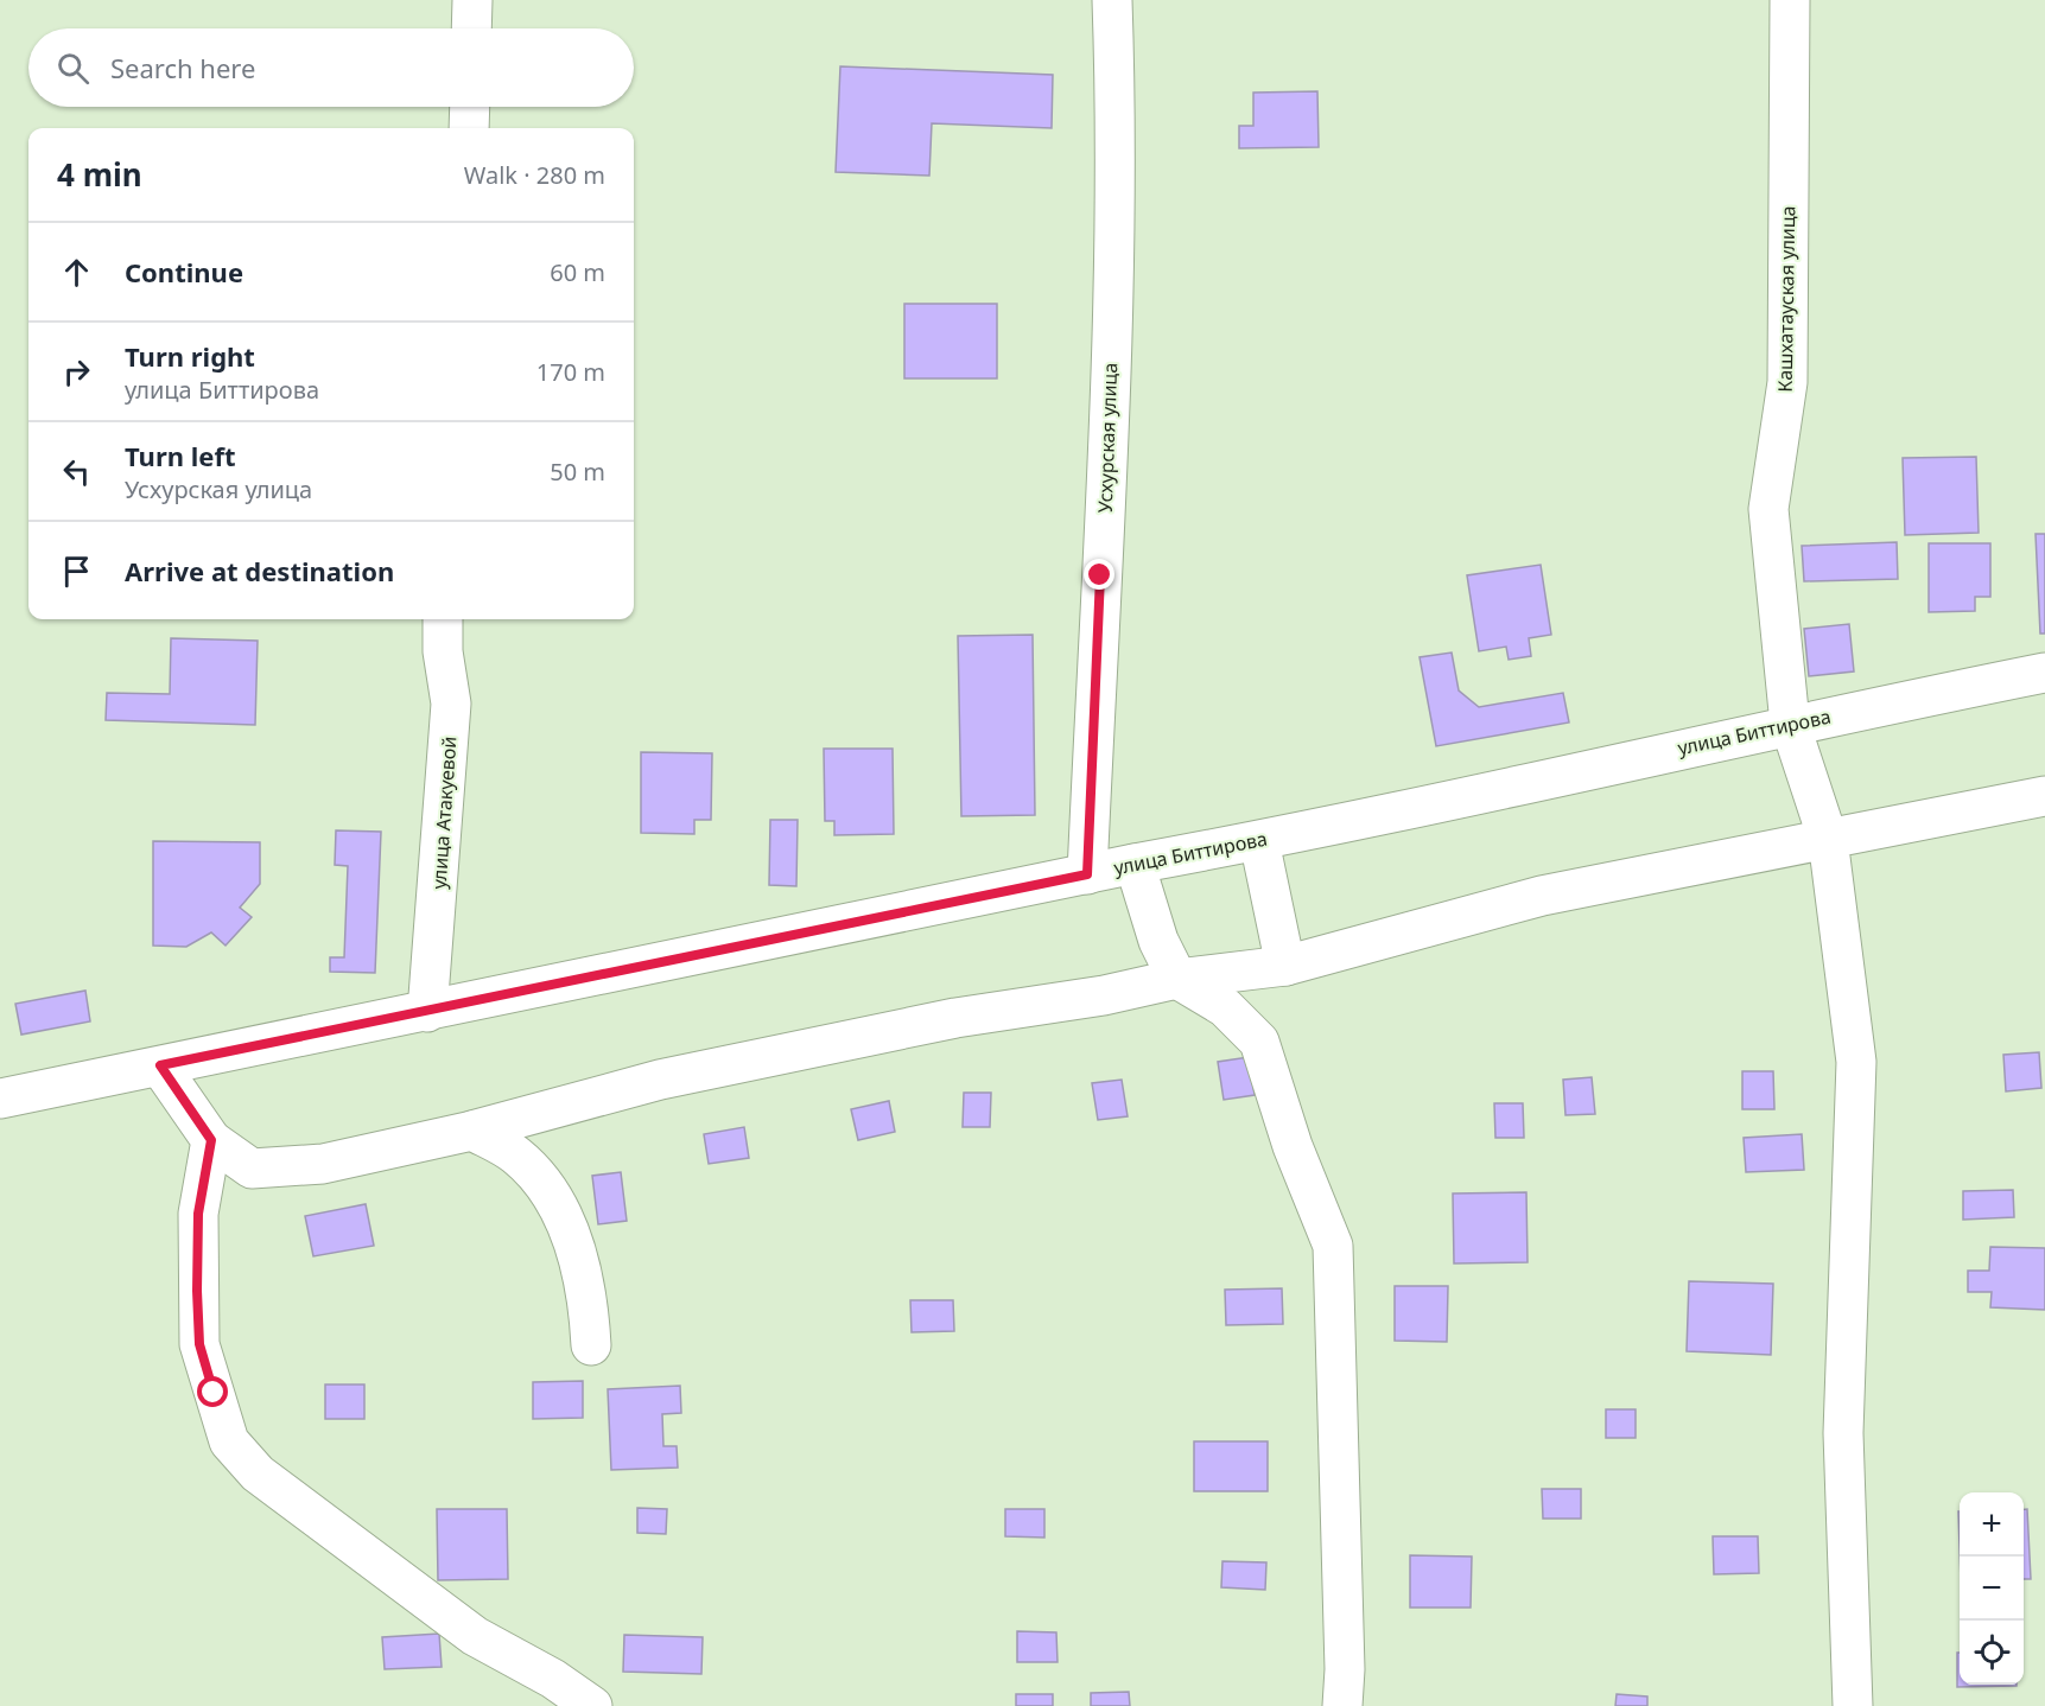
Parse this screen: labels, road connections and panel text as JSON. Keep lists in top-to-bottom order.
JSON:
{
  "streets": {
    "street": [
      "Кашхатауская улица",
      "Усхурская улица",
      "улица Биттирова",
      "улица Атакуевой"
    ]
  },
  "crossings": [
    ["Кашхатауская улица", "улица Биттирова"],
    ["Усхурская улица", "улица Биттирова"],
    ["улица Биттирова", "улица Атакуевой"]
  ],
  "page": {
    "search": "Search here",
    "heading": ["4 min", "Walk · 280 m"],
    "list": [
      ["Continue", "60 m"],
      ["Turn right", "улица Биттирова", "170 m"],
      ["Turn left", "Усхурская улица", "50 m"],
      "Arrive at destination"
    ],
    "map_buttons": ["+", "−"]
  }
}
